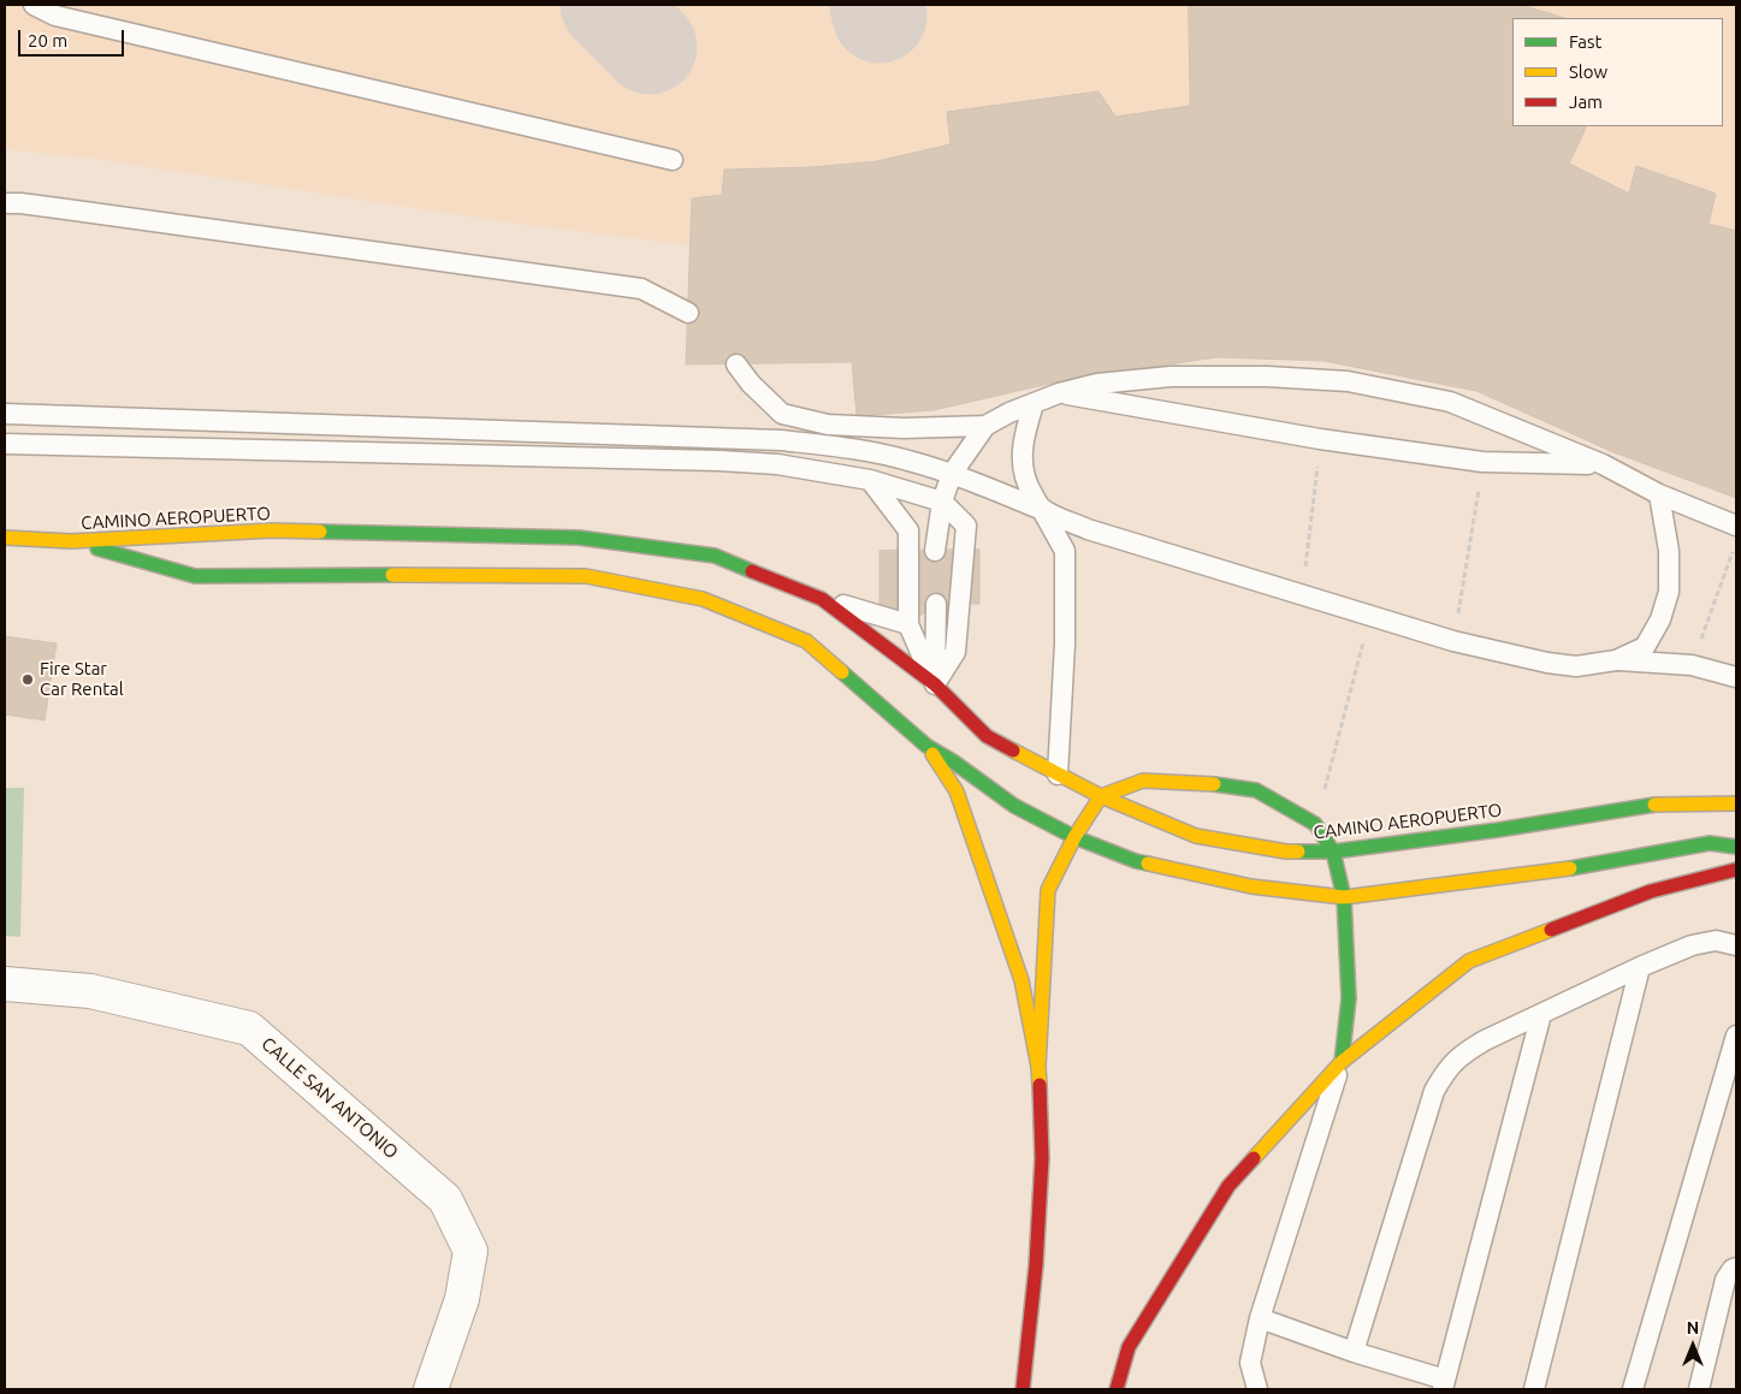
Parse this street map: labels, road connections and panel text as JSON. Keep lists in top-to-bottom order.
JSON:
{
  "streets": {
    "street": ["CAMINO AEROPUERTO", "CALLE SAN ANTONIO"]
  },
  "places": ["Fire Star Car Rental"],
  "legend": ["Fast", "Slow", "Jam"],
  "scale_bar": "20 m",
  "north": "top"
}
